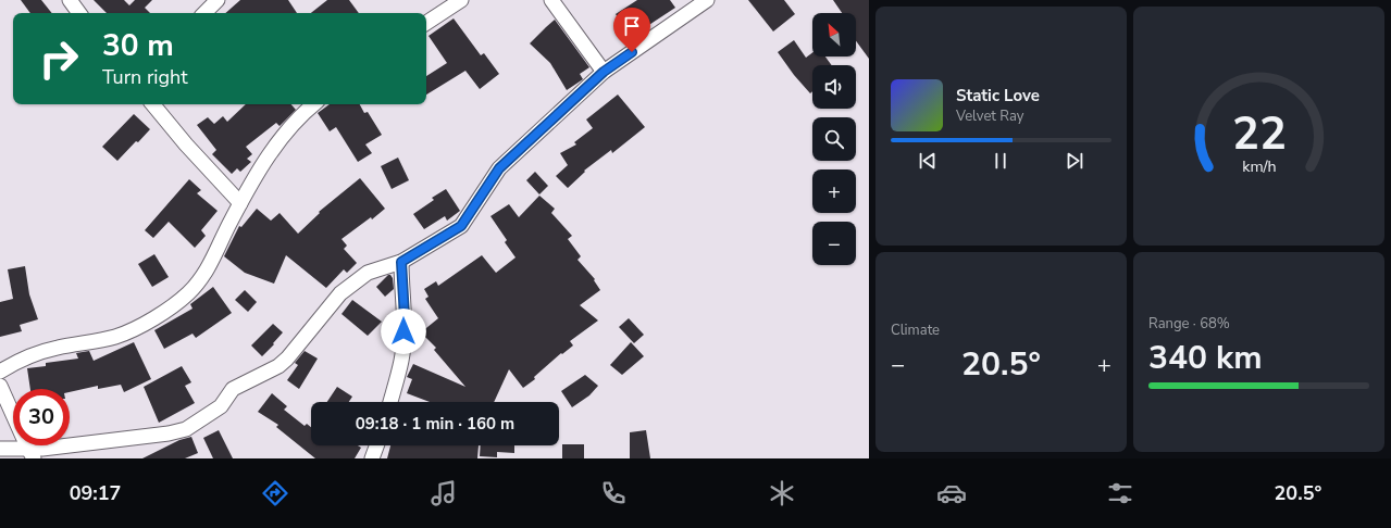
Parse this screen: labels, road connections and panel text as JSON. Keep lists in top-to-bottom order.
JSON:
{
  "north": "top left",
  "page": {
    "map_buttons": ["+", "−"],
    "turn": ["30 m", "Turn right"],
    "song": ["Static Love", "Velvet Ray"],
    "tile": [
      "Climate",
      ["Range · 68%", "340 km"]
    ],
    "heat": ["−", "20.5°", "+"],
    "limit": "30",
    "trip": "09:18 · 1 min · 160 m",
    "tabs": ["09:17", "20.5°"],
    "gauge": ["22", "km/h"]
  }
}
